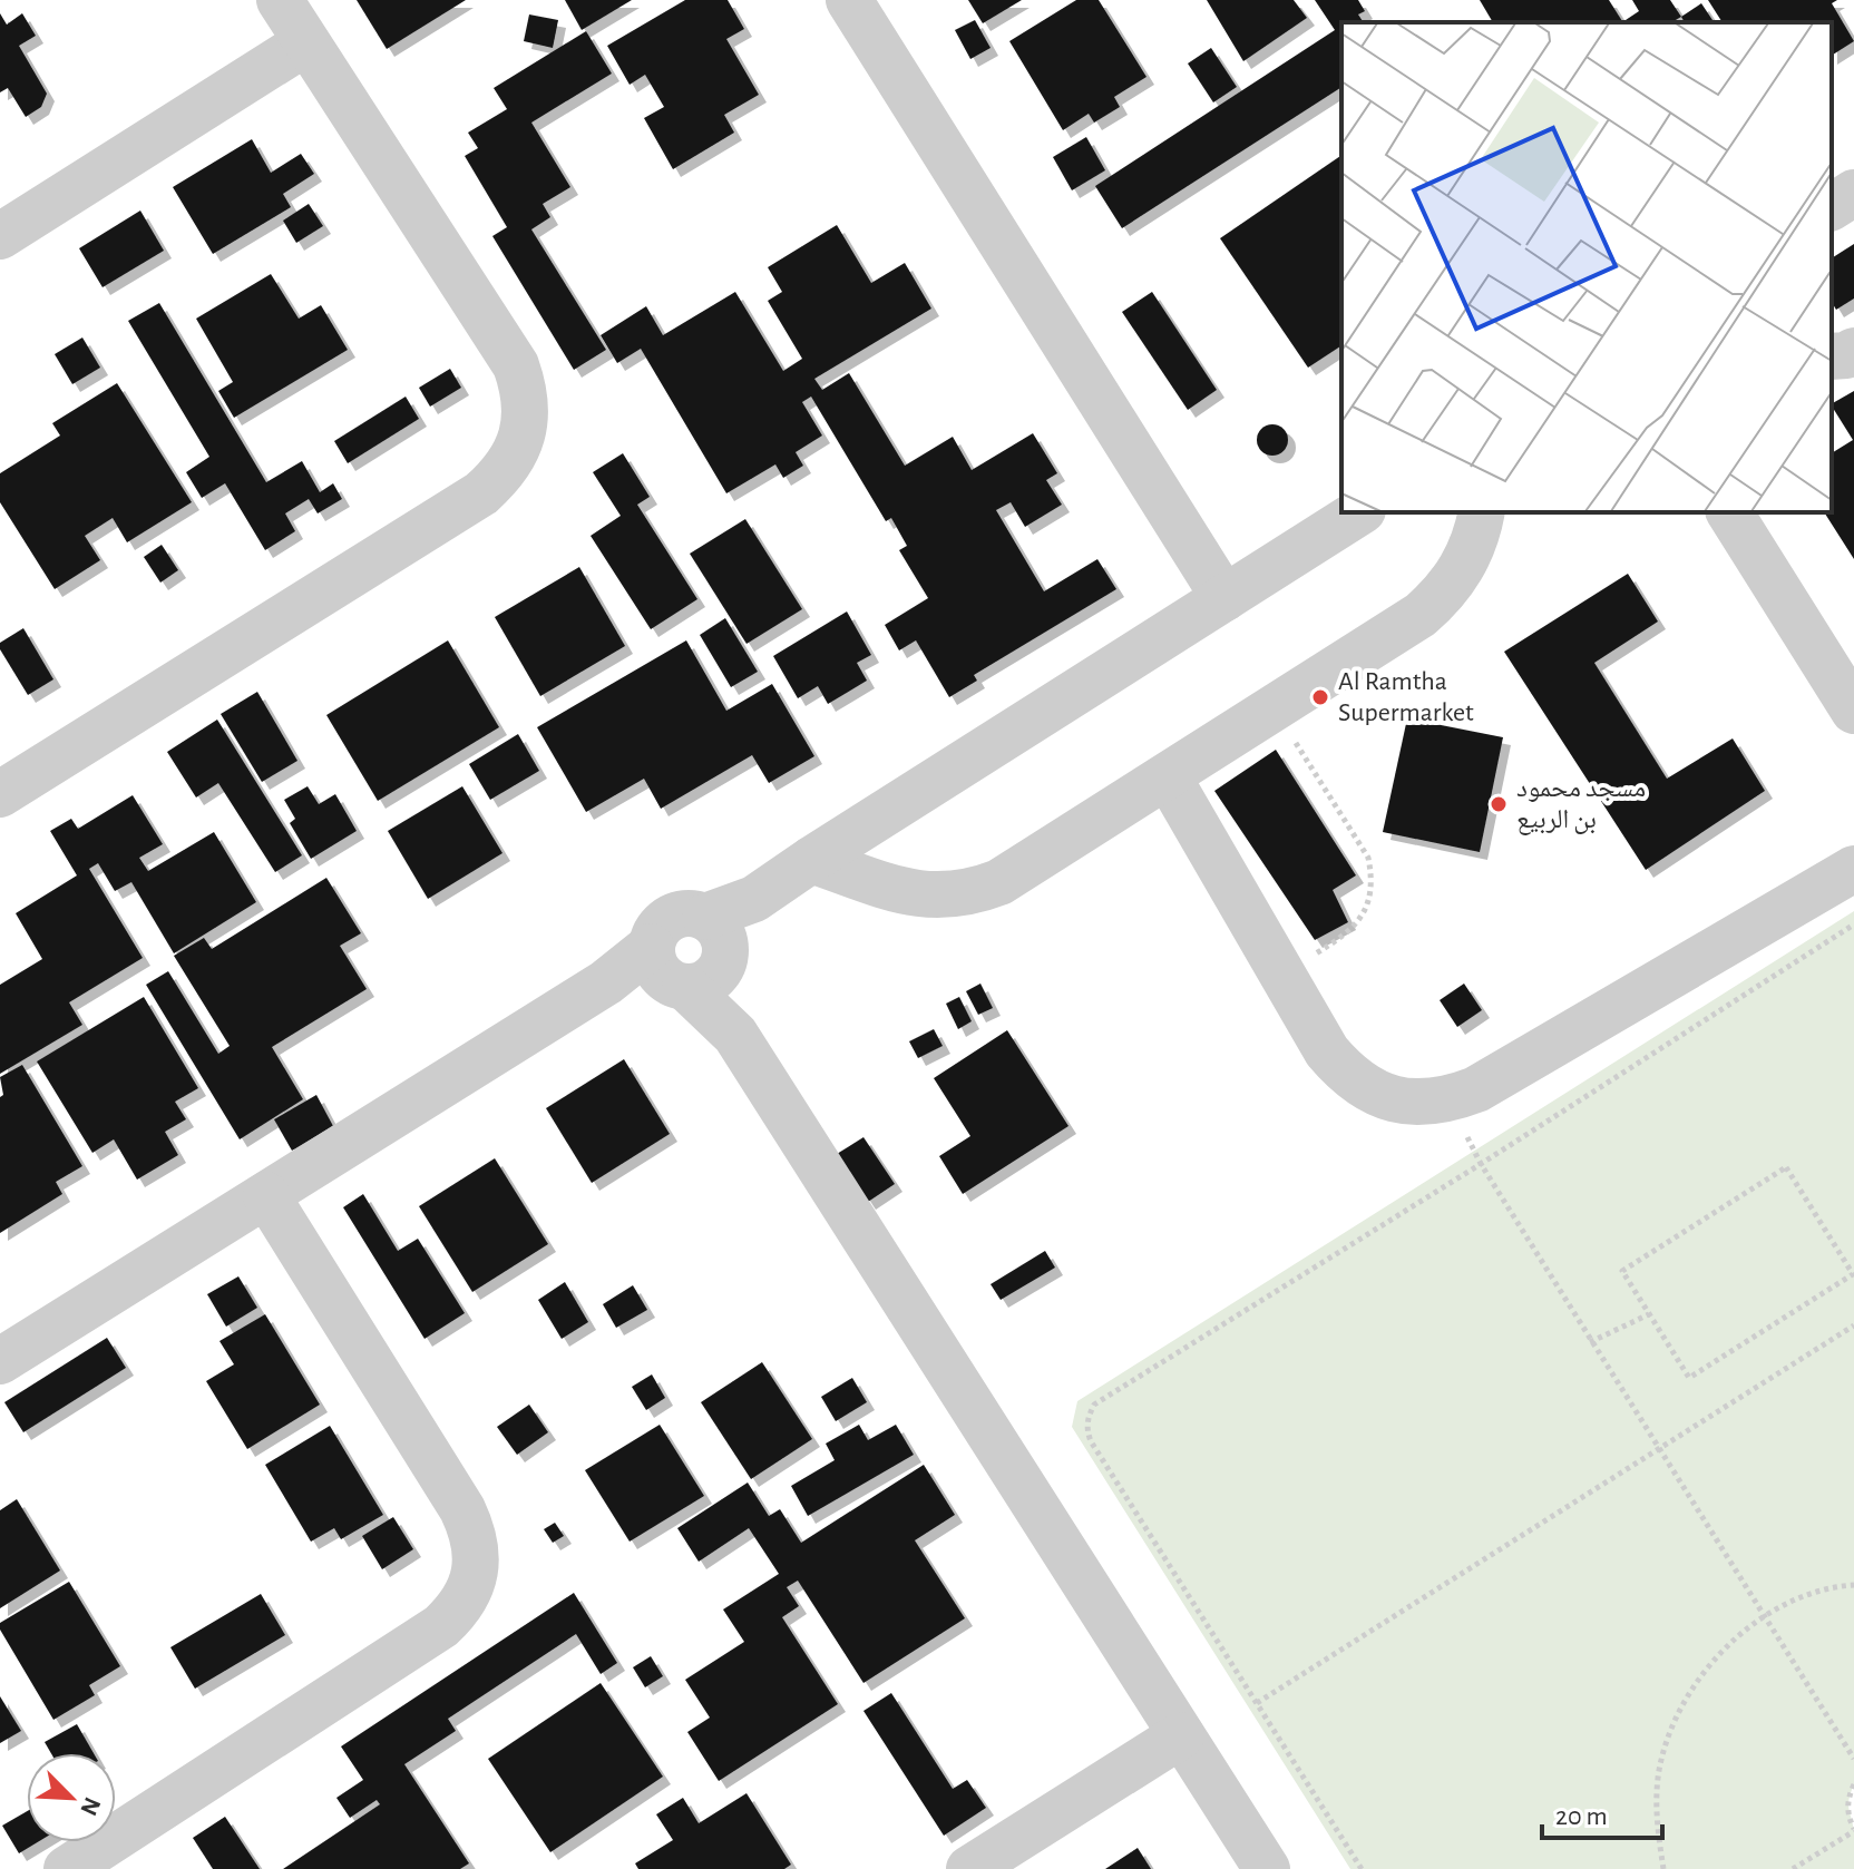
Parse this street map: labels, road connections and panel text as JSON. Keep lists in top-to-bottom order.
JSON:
{
  "places": ["Al Ramtha Supermarket", "مسجد محمود بن الربيع"],
  "scale_bar": "20 m",
  "north": "bottom right"
}
